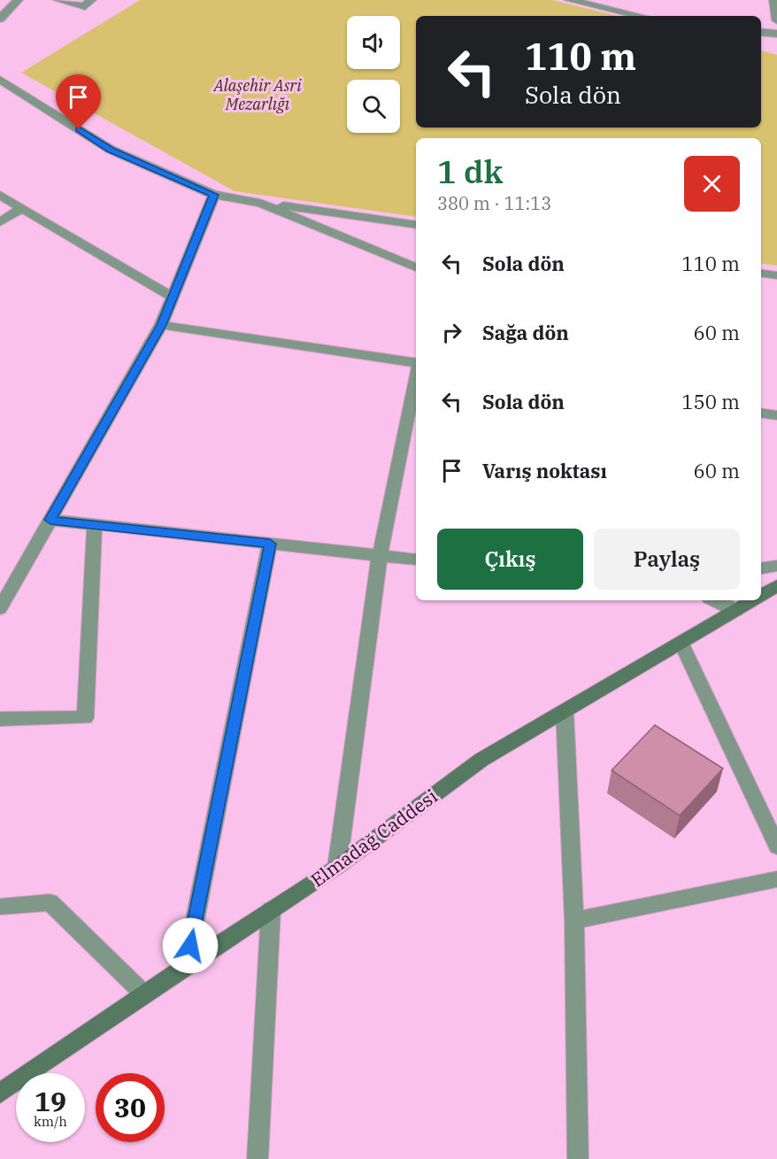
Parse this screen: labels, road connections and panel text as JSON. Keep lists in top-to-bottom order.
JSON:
{
  "streets": {
    "street": ["Elmadağ Caddesi"]
  },
  "parks": ["Alaşehir Asri Mezarlığı"],
  "page": {
    "turn": ["110 m", "Sola dön"],
    "heading": ["1 dk", "380 m · 11:13"],
    "list": [
      {
        "name": "Sola dön",
        "value": "110 m"
      },
      {
        "name": "Sağa dön",
        "value": "60 m"
      },
      {
        "name": "Sola dön",
        "value": "150 m"
      },
      {
        "name": "Varış noktası",
        "value": "60 m"
      }
    ],
    "buttons": ["Çıkış", "Paylaş"],
    "speed": "19 km/h",
    "limit": "30"
  }
}
